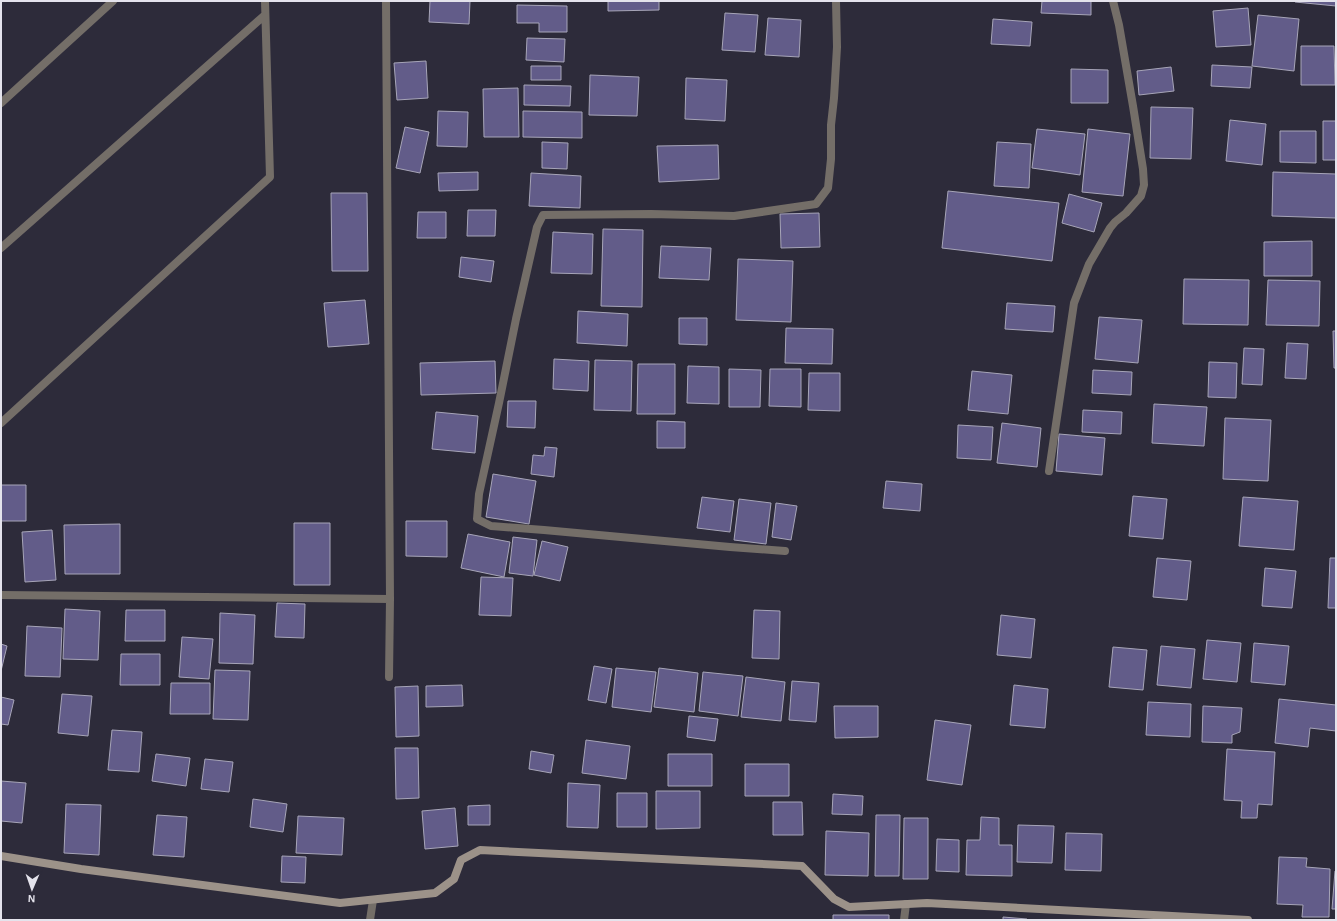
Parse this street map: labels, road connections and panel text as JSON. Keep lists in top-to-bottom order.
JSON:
{
  "north": "bottom"
}
